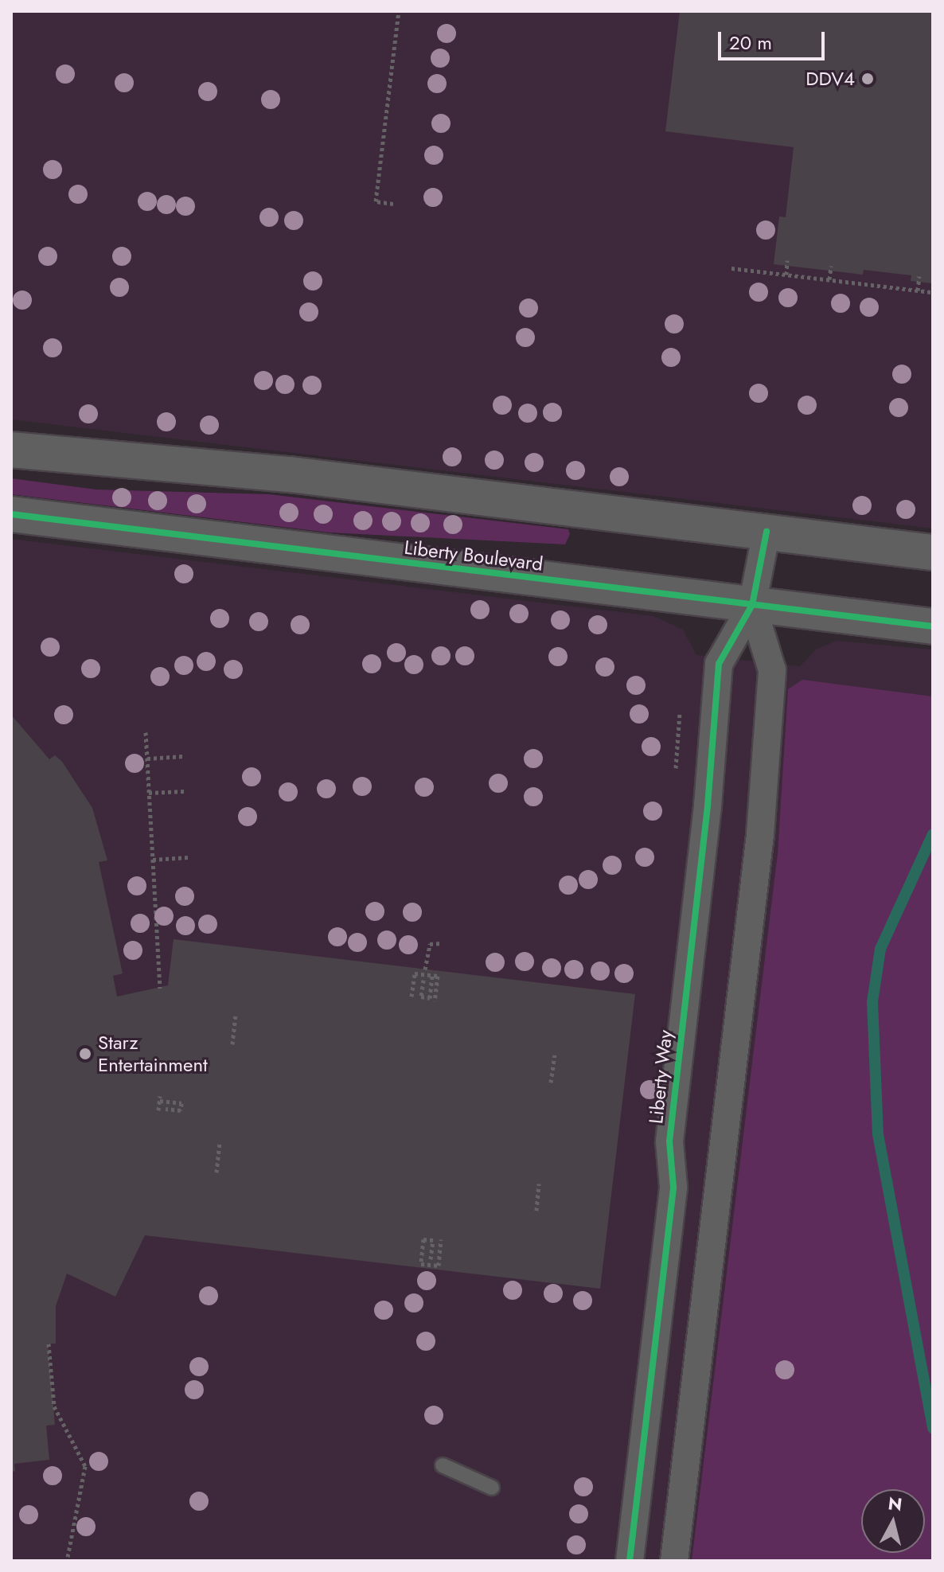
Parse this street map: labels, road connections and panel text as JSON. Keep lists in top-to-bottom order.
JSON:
{
  "streets": {
    "street": ["Liberty Boulevard", "Liberty Way"]
  },
  "crossings": [
    ["Liberty Boulevard", "Liberty Way"]
  ],
  "places": ["DDV4", "Starz Entertainment"],
  "scale_bar": "20 m",
  "north": "top"
}
